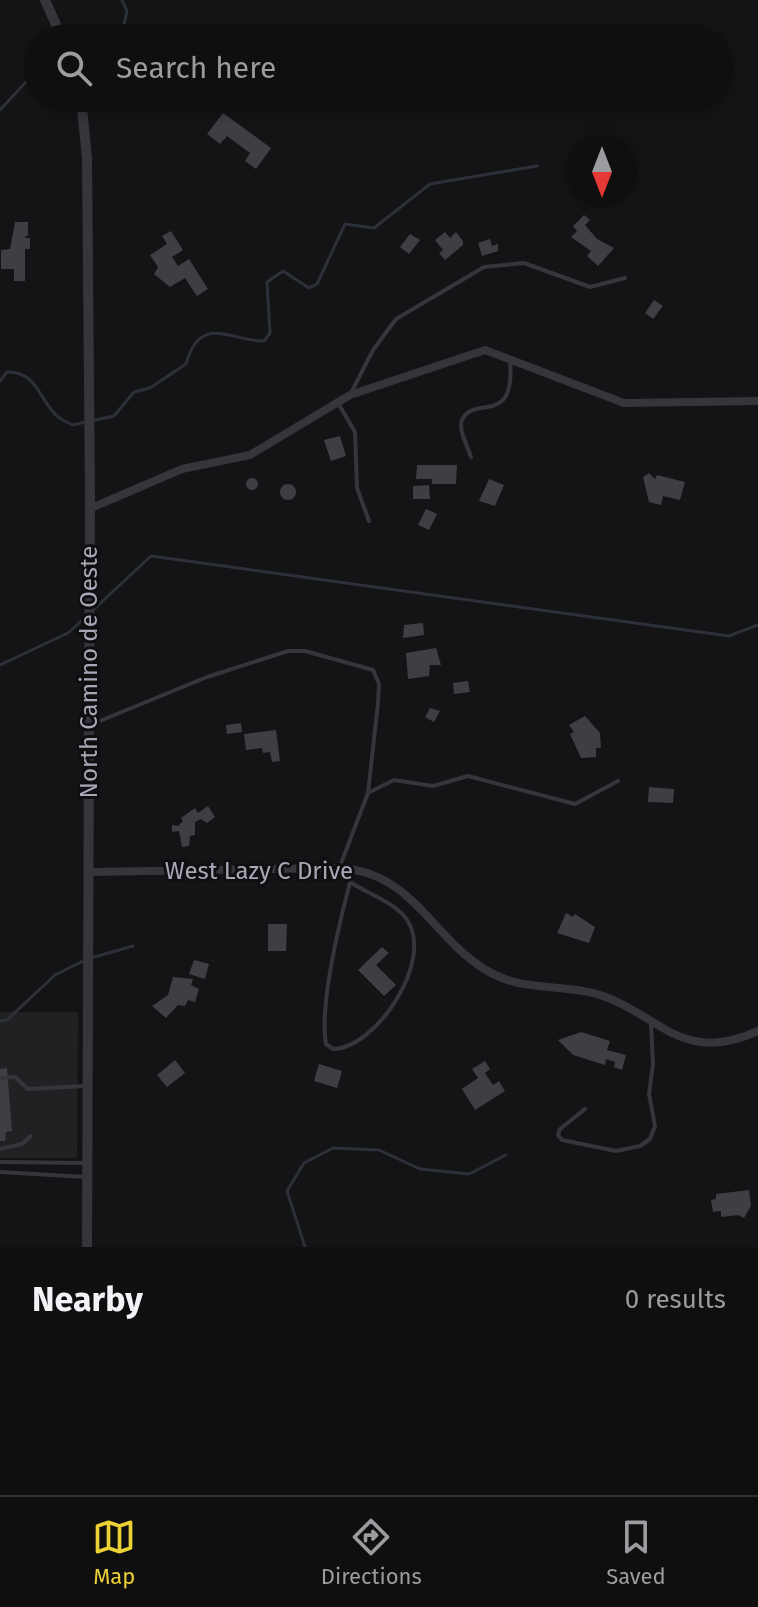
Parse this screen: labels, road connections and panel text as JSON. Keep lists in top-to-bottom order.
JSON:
{
  "streets": {
    "street": ["North Camino de Oeste", "West Lazy C Drive"]
  },
  "crossings": [
    ["North Camino de Oeste", "West Lazy C Drive"]
  ],
  "north": "bottom",
  "page": {
    "search": "Search here",
    "heading": ["Nearby", "0 results"],
    "nav": ["Map", "Directions", "Saved"]
  }
}
